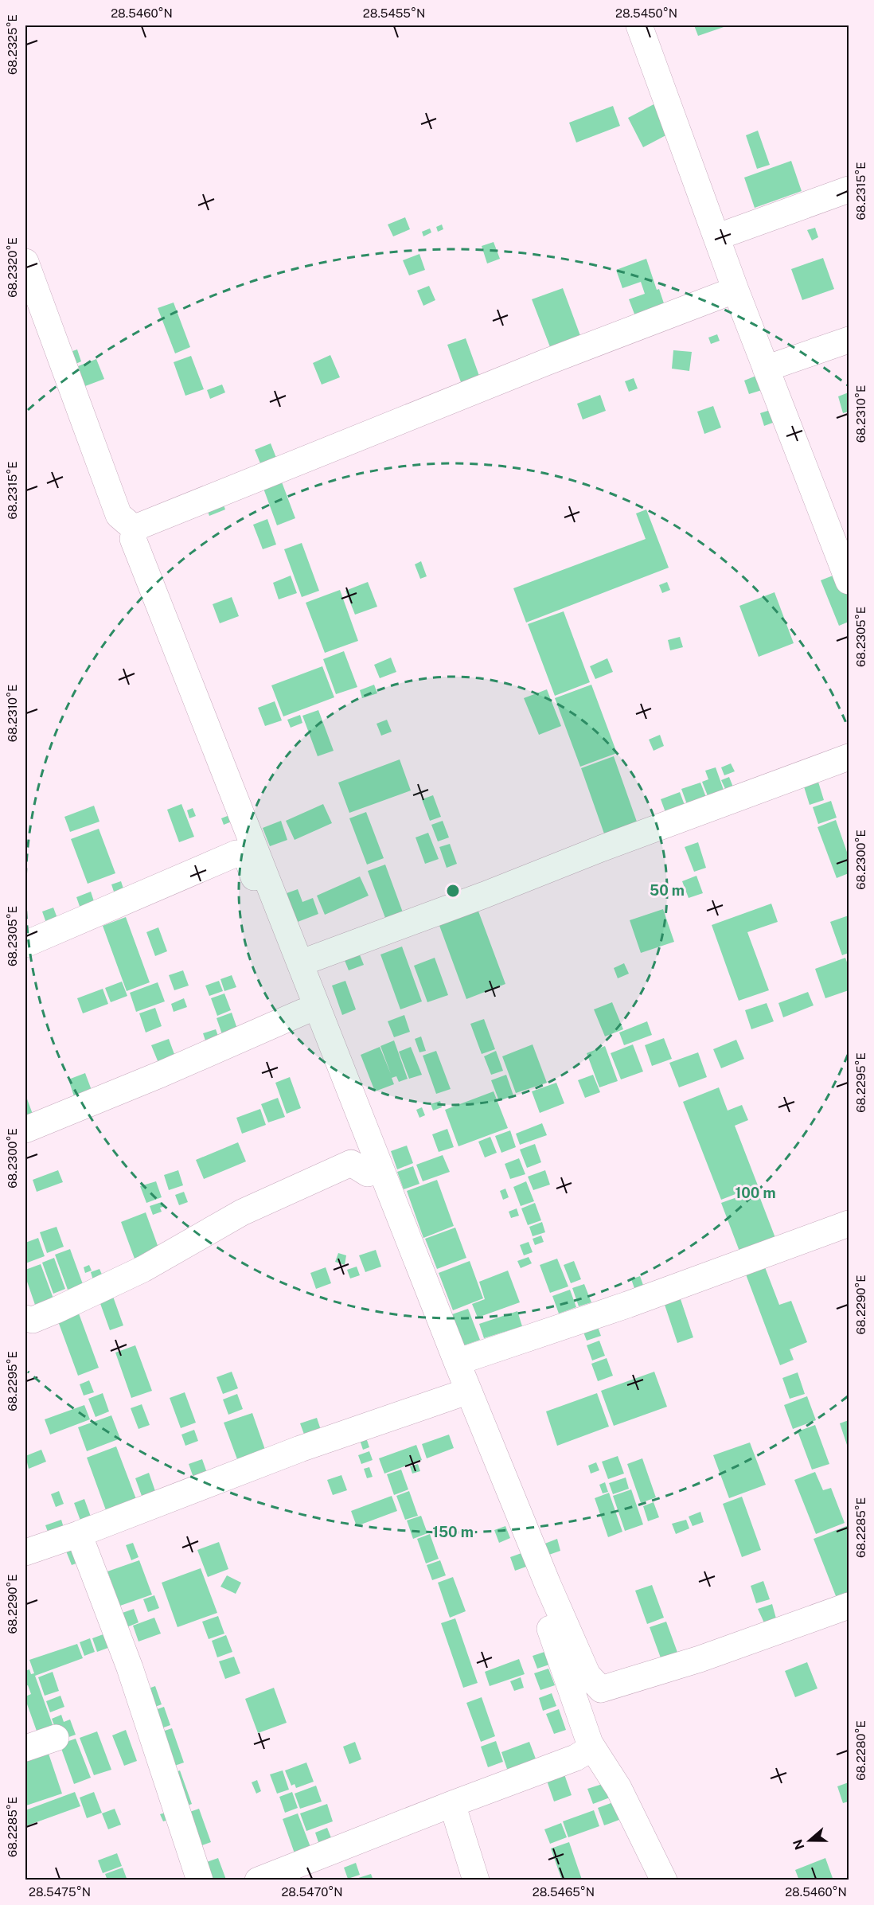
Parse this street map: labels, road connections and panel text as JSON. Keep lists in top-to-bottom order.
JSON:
{
  "north": "left",
  "coordinates": [
    "28.5460°N",
    "28.5455°N",
    "28.5450°N",
    "68.2325°E",
    "68.2315°E",
    "68.2320°E",
    "68.2310°E",
    "68.2305°E",
    "68.2300°E",
    "68.2295°E",
    "68.2290°E",
    "68.2285°E",
    "68.2280°E",
    "28.5475°N",
    "28.5470°N",
    "28.5465°N"
  ],
  "rings": ["50 m", "100 m", "150 m"]
}
